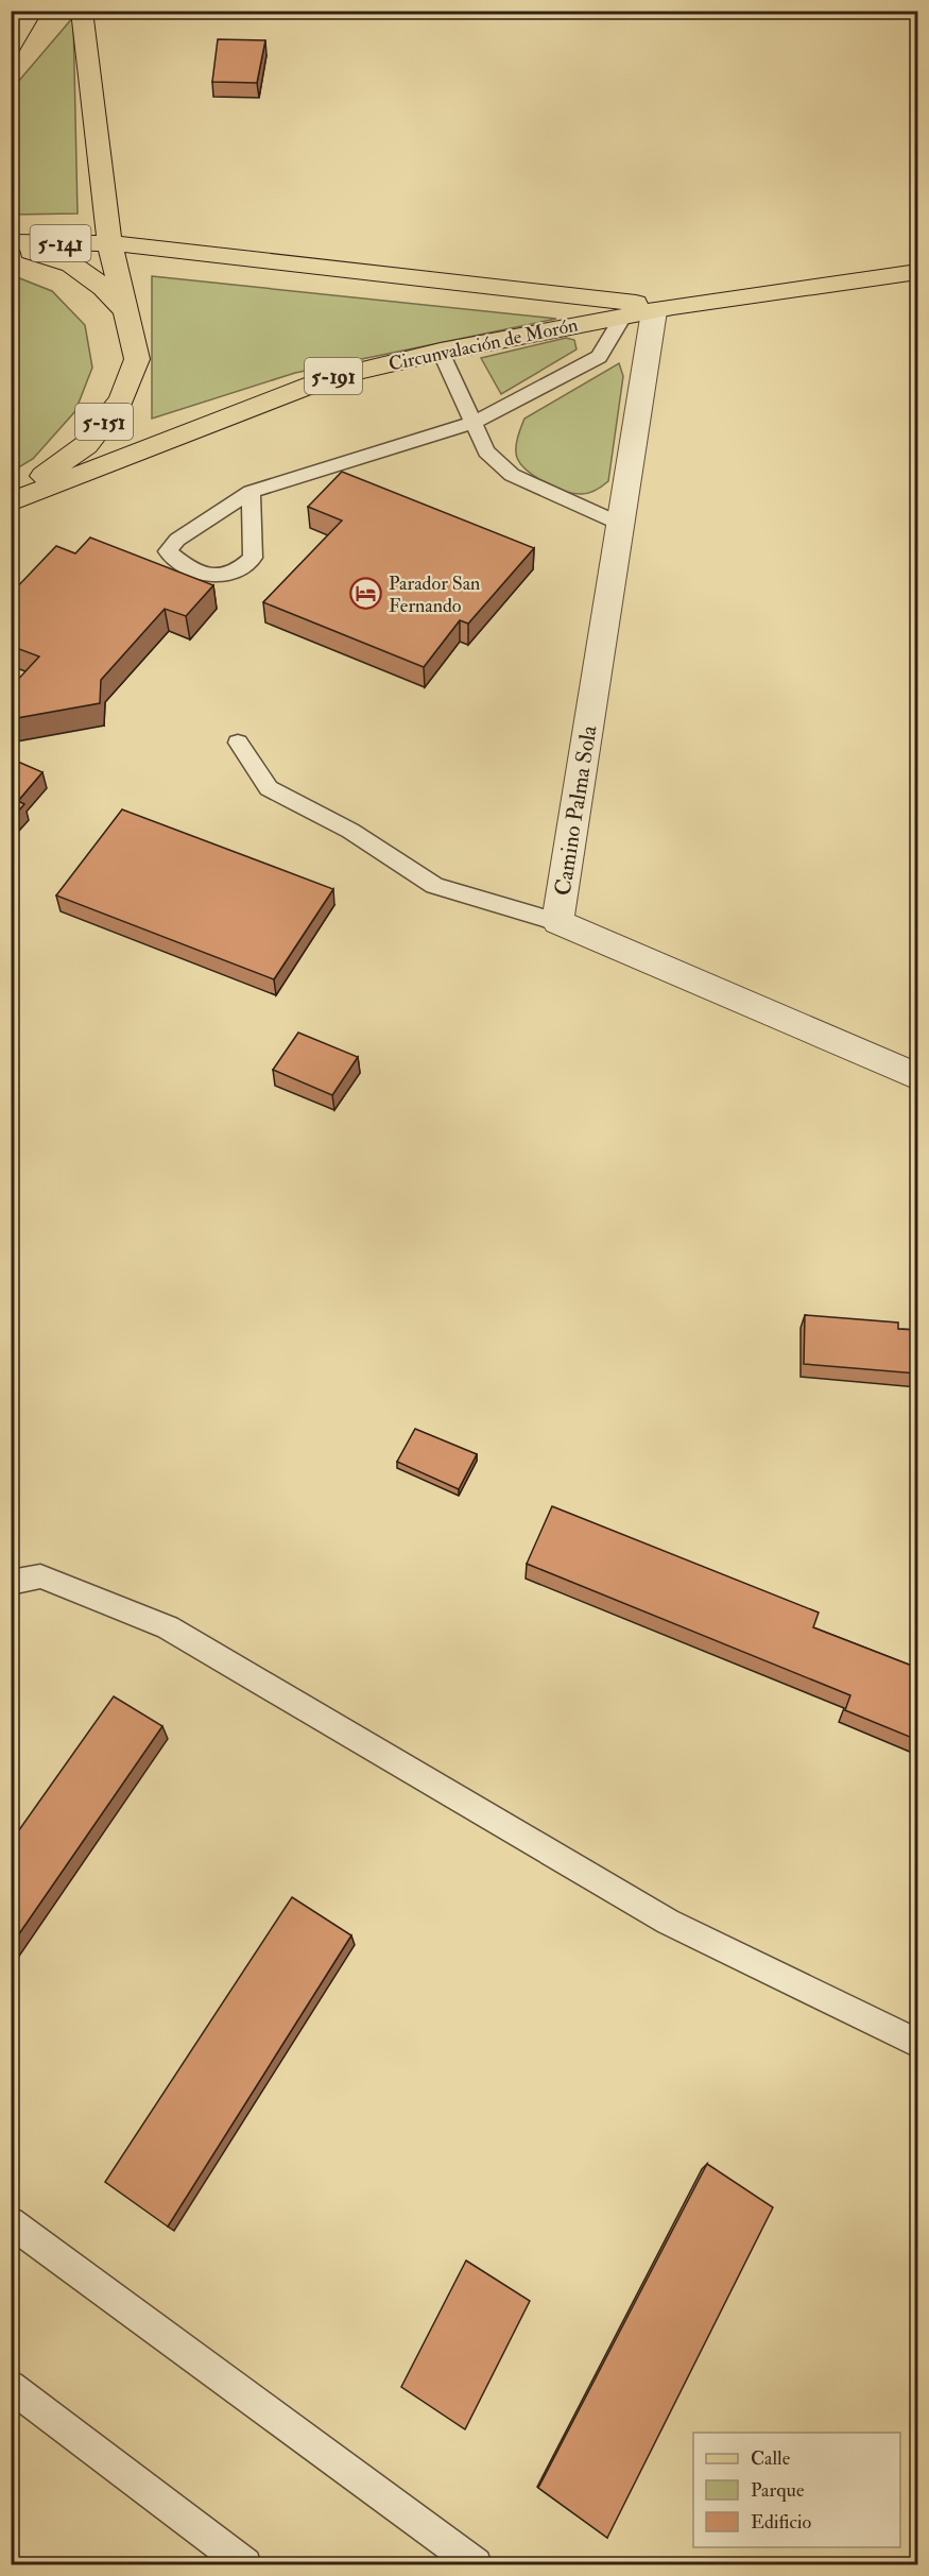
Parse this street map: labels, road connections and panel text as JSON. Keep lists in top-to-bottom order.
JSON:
{
  "streets": {
    "main road": [
      "5-141",
      "Circunvalación de Morón",
      "5-191",
      "5-151"
    ],
    "street": ["Camino Palma Sola"]
  },
  "crossings": [
    ["Circunvalación de Morón", "5-151"],
    ["Circunvalación de Morón", "Camino Palma Sola"]
  ],
  "places": {
    "hotel": ["Parador San Fernando"]
  },
  "legend": ["Calle", "Parque", "Edificio"]
}
